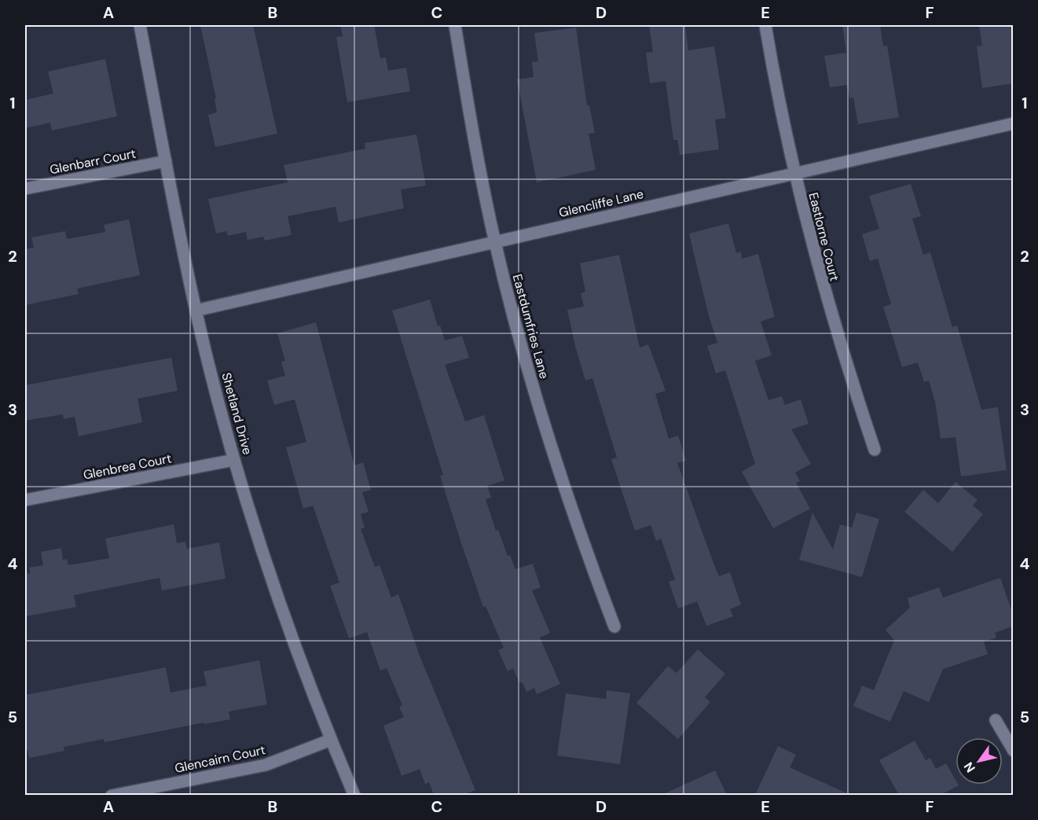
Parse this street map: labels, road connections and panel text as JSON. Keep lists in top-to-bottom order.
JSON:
{
  "streets": {
    "street": [
      "Glenbarr Court",
      "Glencliffe Lane",
      "Eastlorne Court",
      "Eastdumfries Lane",
      "Shetland Drive",
      "Glenbrea Court",
      "Glencairn Court"
    ]
  },
  "crossings": [
    ["Glenbarr Court", "Shetland Drive"],
    ["Glencliffe Lane", "Eastlorne Court"],
    ["Glencliffe Lane", "Eastdumfries Lane"],
    ["Glencliffe Lane", "Shetland Drive"],
    ["Shetland Drive", "Glenbrea Court"],
    ["Shetland Drive", "Glencairn Court"]
  ],
  "north": "bottom left",
  "grid": {
    "columns": [
      "A",
      "B",
      "C",
      "D",
      "E",
      "F"
    ],
    "rows": [
      "1",
      "2",
      "3",
      "4",
      "5"
    ]
  }
}
